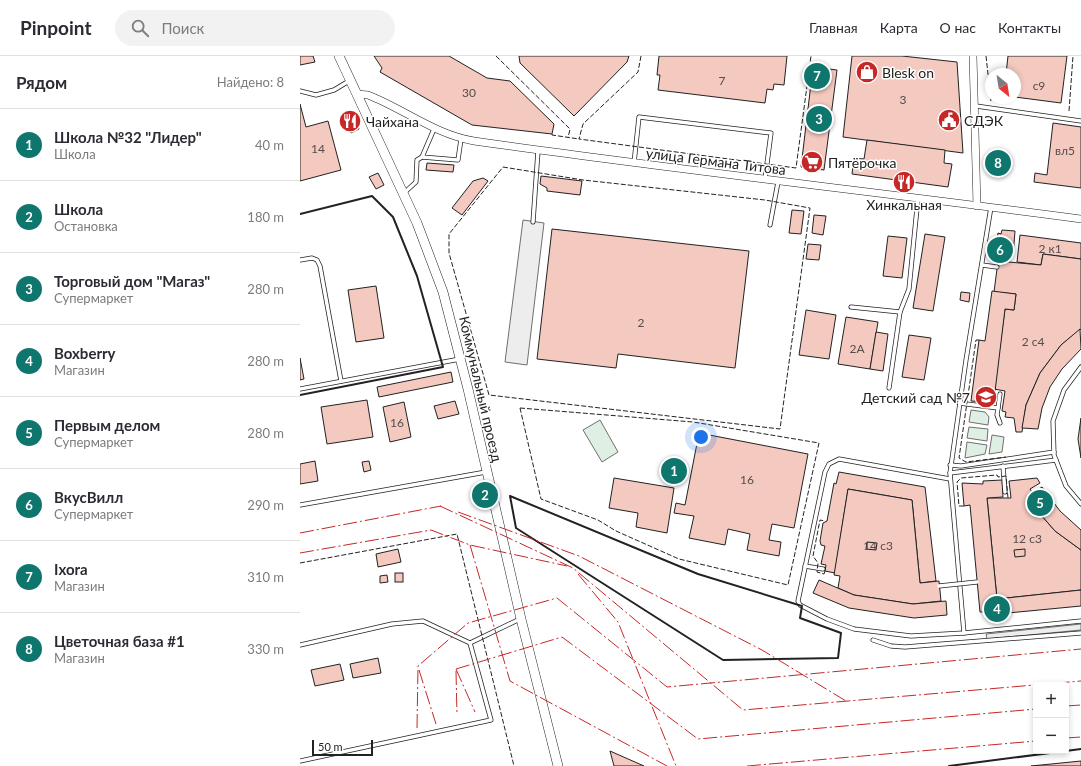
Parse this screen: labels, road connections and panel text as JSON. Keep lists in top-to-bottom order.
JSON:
{
  "streets": {
    "street": ["улица Германа Титова", "Коммунальный проезд"]
  },
  "crossings": [
    ["улица Германа Титова", "Коммунальный проезд"]
  ],
  "places": {
    "shop": ["Blesk on"],
    "public building": ["СДЭК"],
    "restaurant": ["Чайхана", "Хинкальная"],
    "supermarket": ["Пятёрочка"],
    "school or university": ["Детский сад №7"]
  },
  "house_numbers": [
    "7",
    "с9",
    "30",
    "3",
    "14",
    "вл5",
    "2 к1",
    "2",
    "2 с4",
    "2А",
    "16",
    "16",
    "12 с3",
    "14 с3"
  ],
  "scale_bar": "50 m",
  "north": "bottom right",
  "page": {
    "header": "Pinpoint",
    "search": "Поиск",
    "nav": [
      "Главная",
      "Карта",
      "О нас",
      "Контакты"
    ],
    "heading": ["Рядом", "Найдено: 8"],
    "pins": [
      "7",
      "3",
      "8",
      "6",
      "1",
      "2",
      "5",
      "4"
    ],
    "list": [
      {
        "mark": "1",
        "name": "Школа №32 \"Лидер\"",
        "note": "Школа",
        "value": "40 m"
      },
      {
        "mark": "2",
        "name": "Школа",
        "note": "Остановка",
        "value": "180 m"
      },
      {
        "mark": "3",
        "name": "Торговый дом \"Магаз\"",
        "note": "Супермаркет",
        "value": "280 m"
      },
      {
        "mark": "4",
        "name": "Boxberry",
        "note": "Магазин",
        "value": "280 m"
      },
      {
        "mark": "5",
        "name": "Первым делом",
        "note": "Супермаркет",
        "value": "280 m"
      },
      {
        "mark": "6",
        "name": "ВкусВилл",
        "note": "Супермаркет",
        "value": "290 m"
      },
      {
        "mark": "7",
        "name": "Ixora",
        "note": "Магазин",
        "value": "310 m"
      },
      {
        "mark": "8",
        "name": "Цветочная база #1",
        "note": "Магазин",
        "value": "330 m"
      }
    ],
    "map_buttons": ["+", "−"],
    "scale": "50 m"
  }
}
